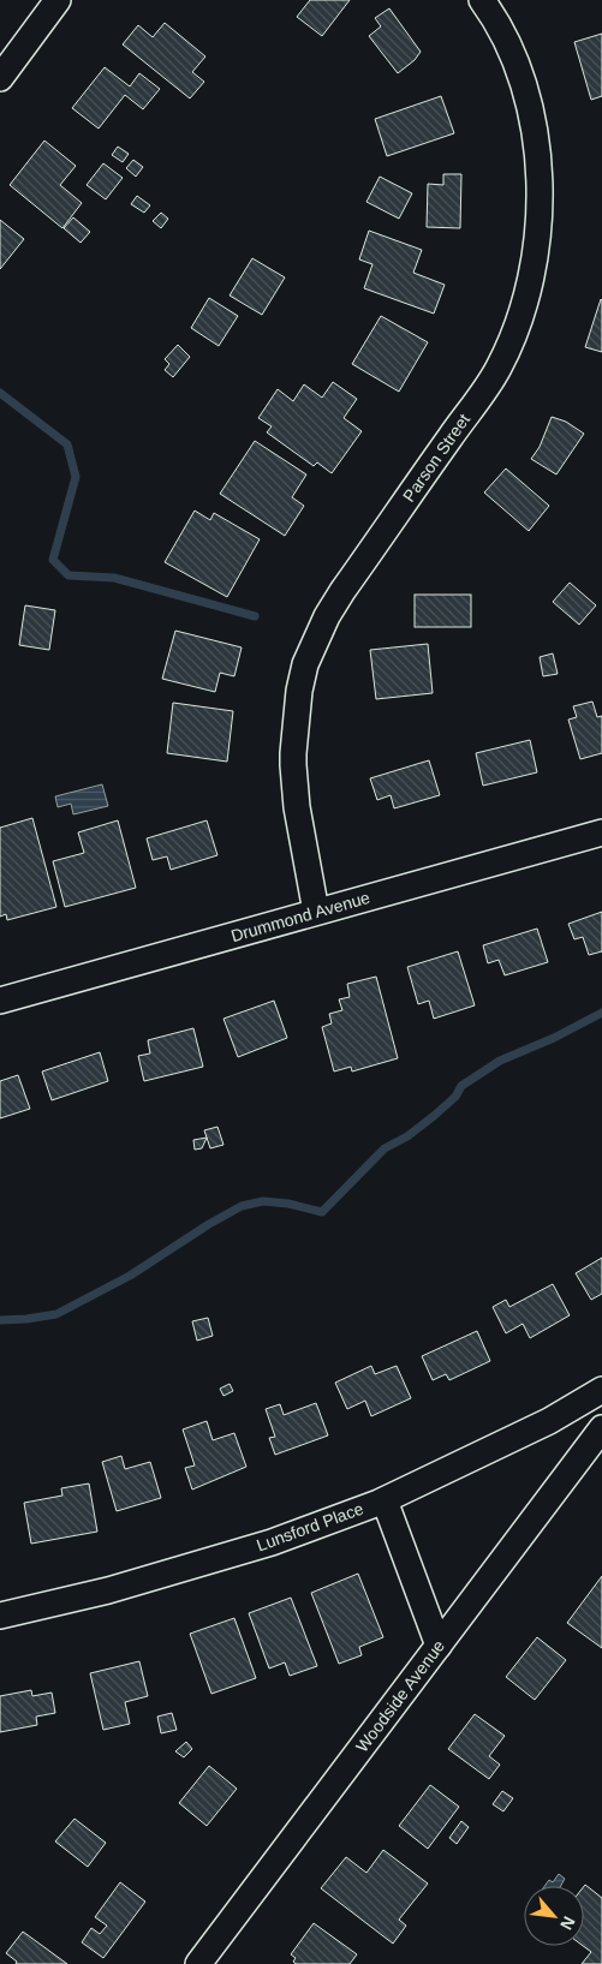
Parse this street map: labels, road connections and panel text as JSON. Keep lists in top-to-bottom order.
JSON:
{
  "streets": {
    "street": [
      "Parson Street",
      "Drummond Avenue",
      "Lunsford Place",
      "Woodside Avenue"
    ]
  },
  "crossings": [
    ["Parson Street", "Drummond Avenue"]
  ],
  "north": "bottom right"
}
